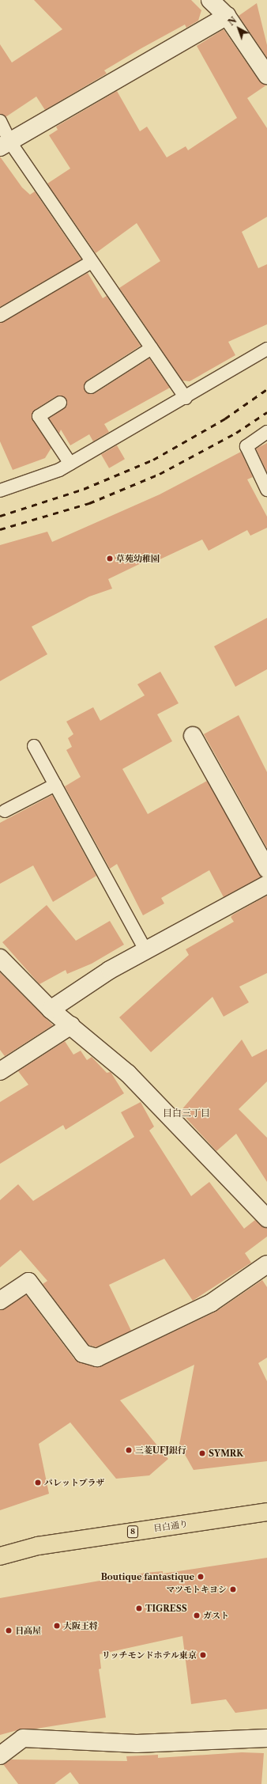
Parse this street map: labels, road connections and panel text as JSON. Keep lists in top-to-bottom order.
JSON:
{
  "streets": {
    "main road": ["目白通り", "8"]
  },
  "districts": ["目白三丁目"],
  "places": [
    "草苑幼稚園",
    "三菱UFJ銀行",
    "SYMRK",
    "パレットプラザ",
    "Boutique fantastique",
    "マツモトキヨシ",
    "TIGRESS",
    "ガスト",
    "大阪王将",
    "日高屋",
    "リッチモンドホテル東京"
  ],
  "north": "top left"
}
